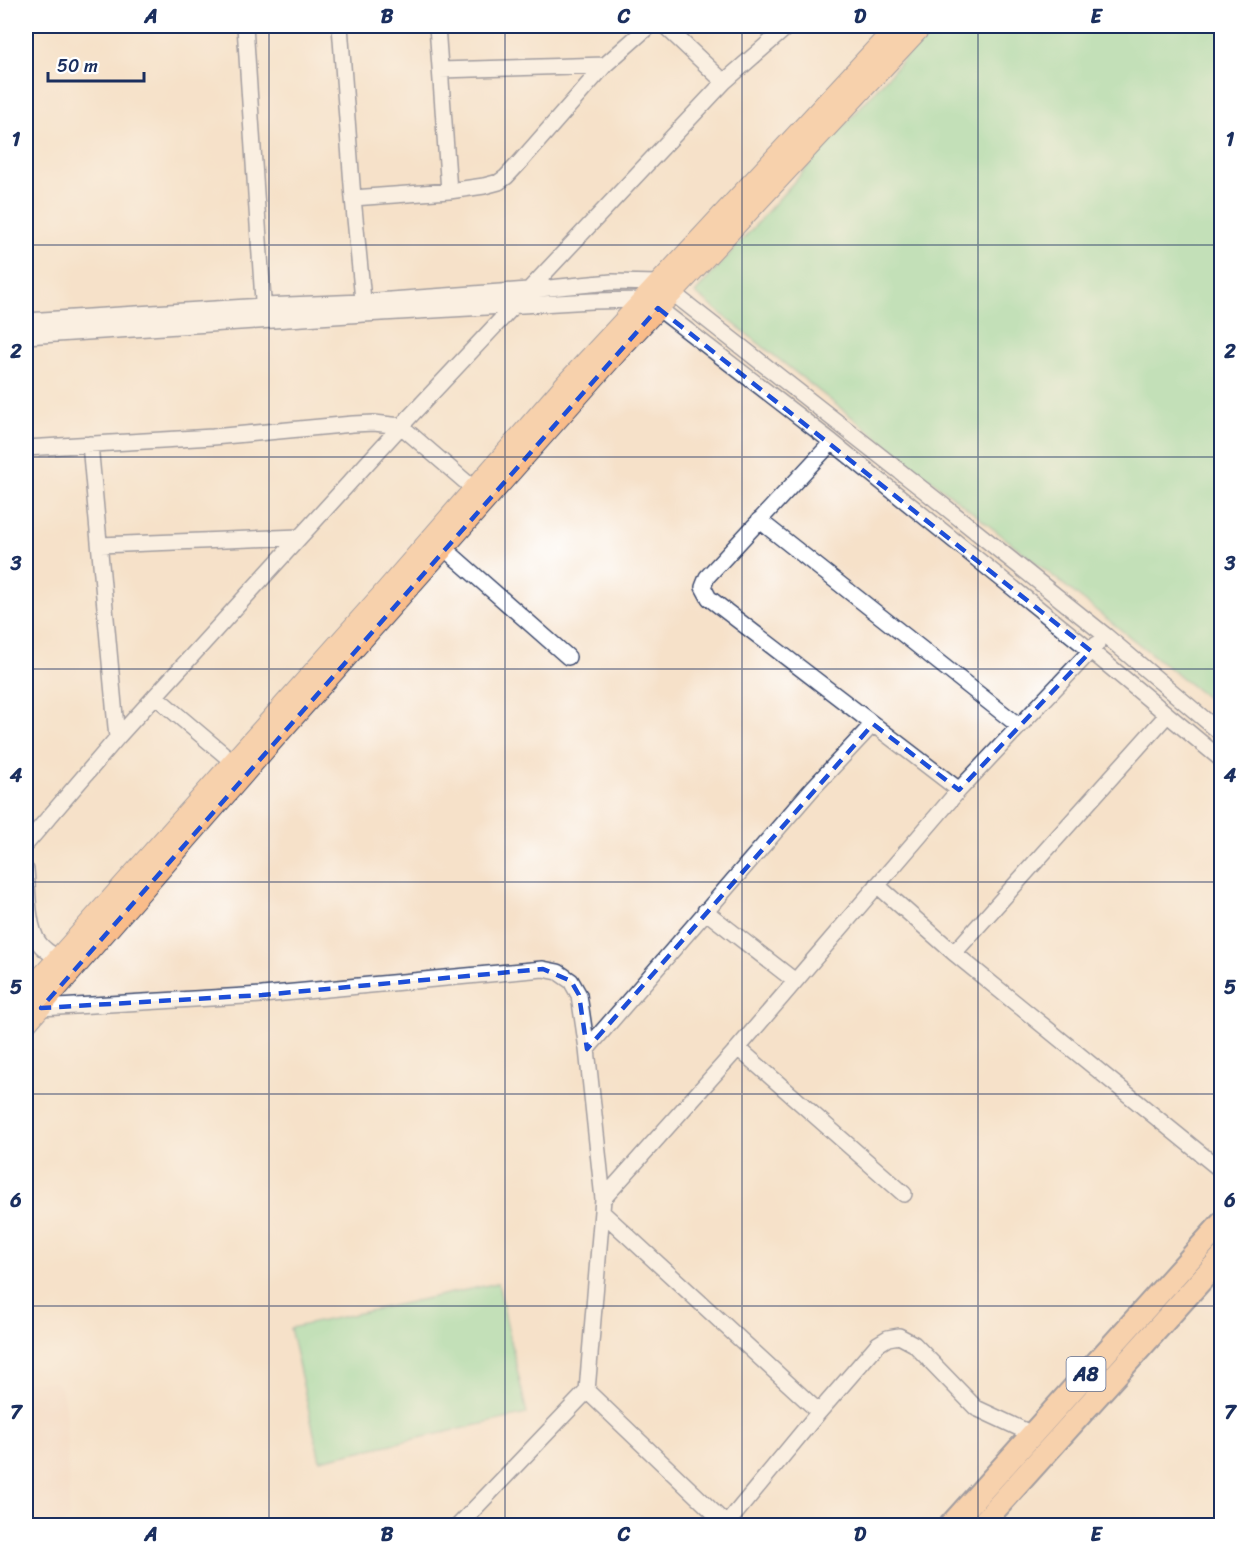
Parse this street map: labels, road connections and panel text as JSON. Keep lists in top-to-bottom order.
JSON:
{
  "streets": {
    "highway": ["A8"]
  },
  "scale_bar": "50 m",
  "grid": {
    "columns": [
      "A",
      "B",
      "C",
      "D",
      "E"
    ],
    "rows": [
      "1",
      "2",
      "3",
      "4",
      "5",
      "6",
      "7"
    ]
  }
}
